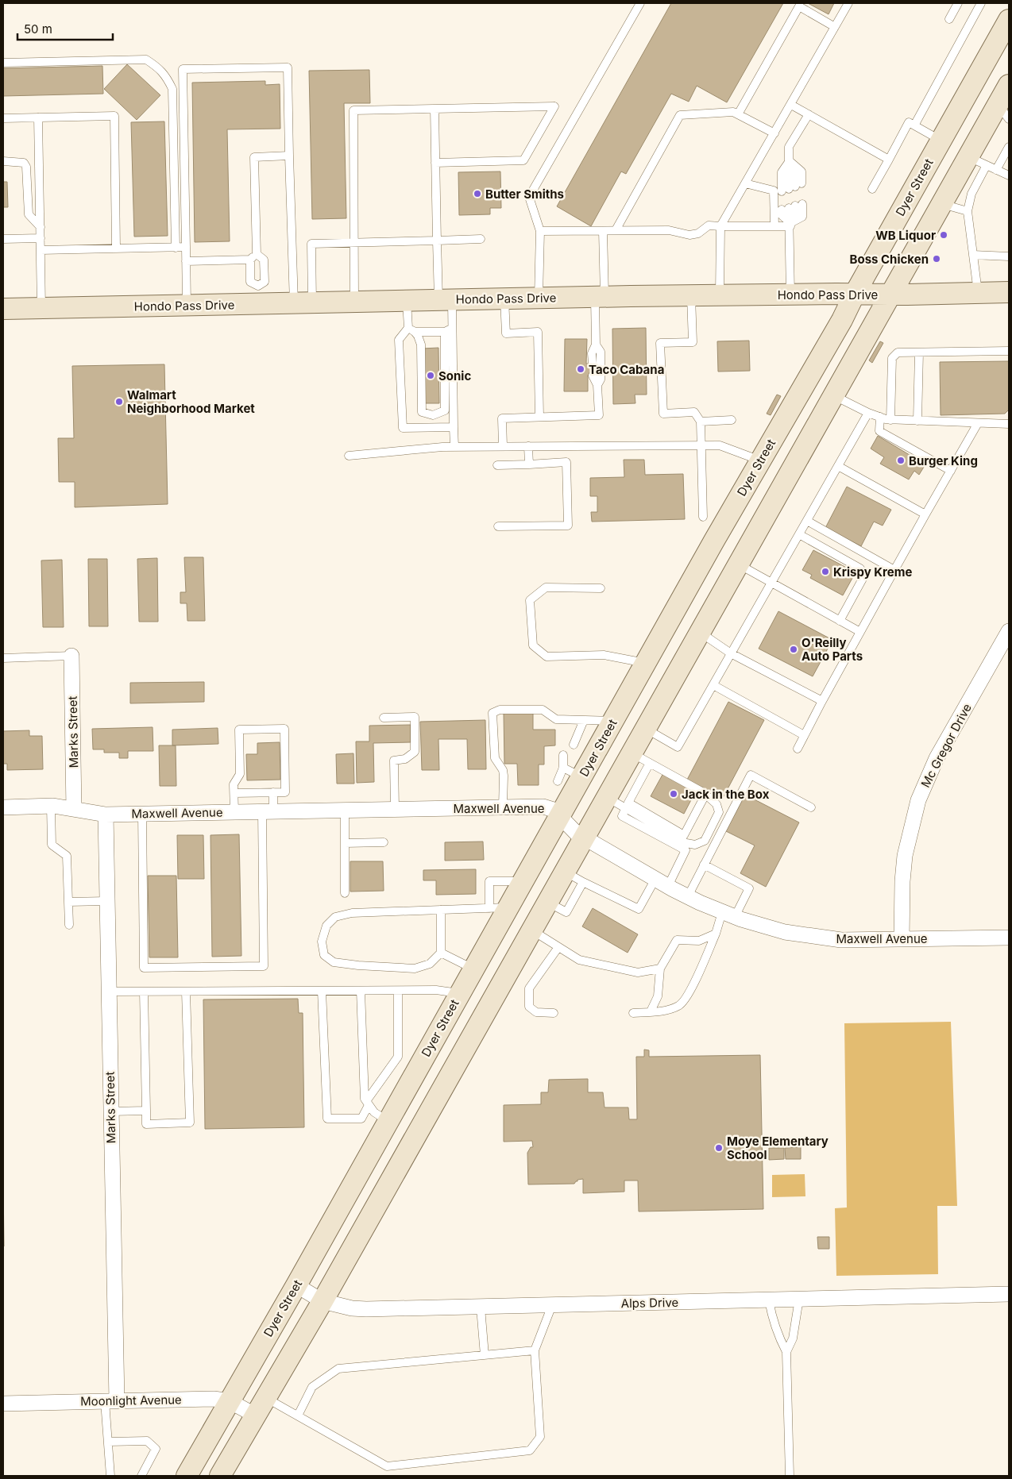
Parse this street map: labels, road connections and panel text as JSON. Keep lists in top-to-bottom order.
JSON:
{
  "streets": {
    "main road": ["Dyer Street", "Hondo Pass Drive"],
    "street": [
      "Marks Street",
      "Mc Gregor Drive",
      "Maxwell Avenue",
      "Alps Drive",
      "Moonlight Avenue"
    ]
  },
  "crossings": [
    ["Dyer Street", "Hondo Pass Drive"],
    ["Dyer Street", "Maxwell Avenue"],
    ["Dyer Street", "Alps Drive"],
    ["Dyer Street", "Moonlight Avenue"],
    ["Marks Street", "Maxwell Avenue"],
    ["Marks Street", "Moonlight Avenue"],
    ["Mc Gregor Drive", "Maxwell Avenue"]
  ],
  "places": [
    "Butter Smiths",
    "WB Liquor",
    "Boss Chicken",
    "Taco Cabana",
    "Sonic",
    "Walmart Neighborhood Market",
    "Burger King",
    "Krispy Kreme",
    "O'Reilly Auto Parts",
    "Jack in the Box",
    "Moye Elementary School"
  ],
  "scale_bar": "50 m"
}
